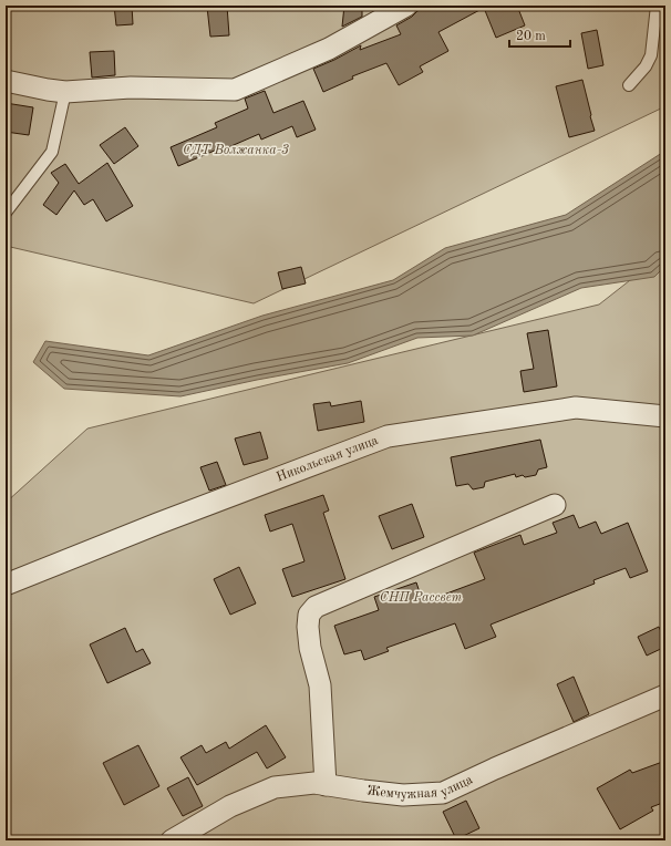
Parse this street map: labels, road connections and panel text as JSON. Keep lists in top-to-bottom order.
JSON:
{
  "streets": {
    "street": ["Никольская улица", "Жемчужная улица"]
  },
  "parks": ["СДТ Волжанка-3", "СНП Рассвет"],
  "scale_bar": "20 m"
}
